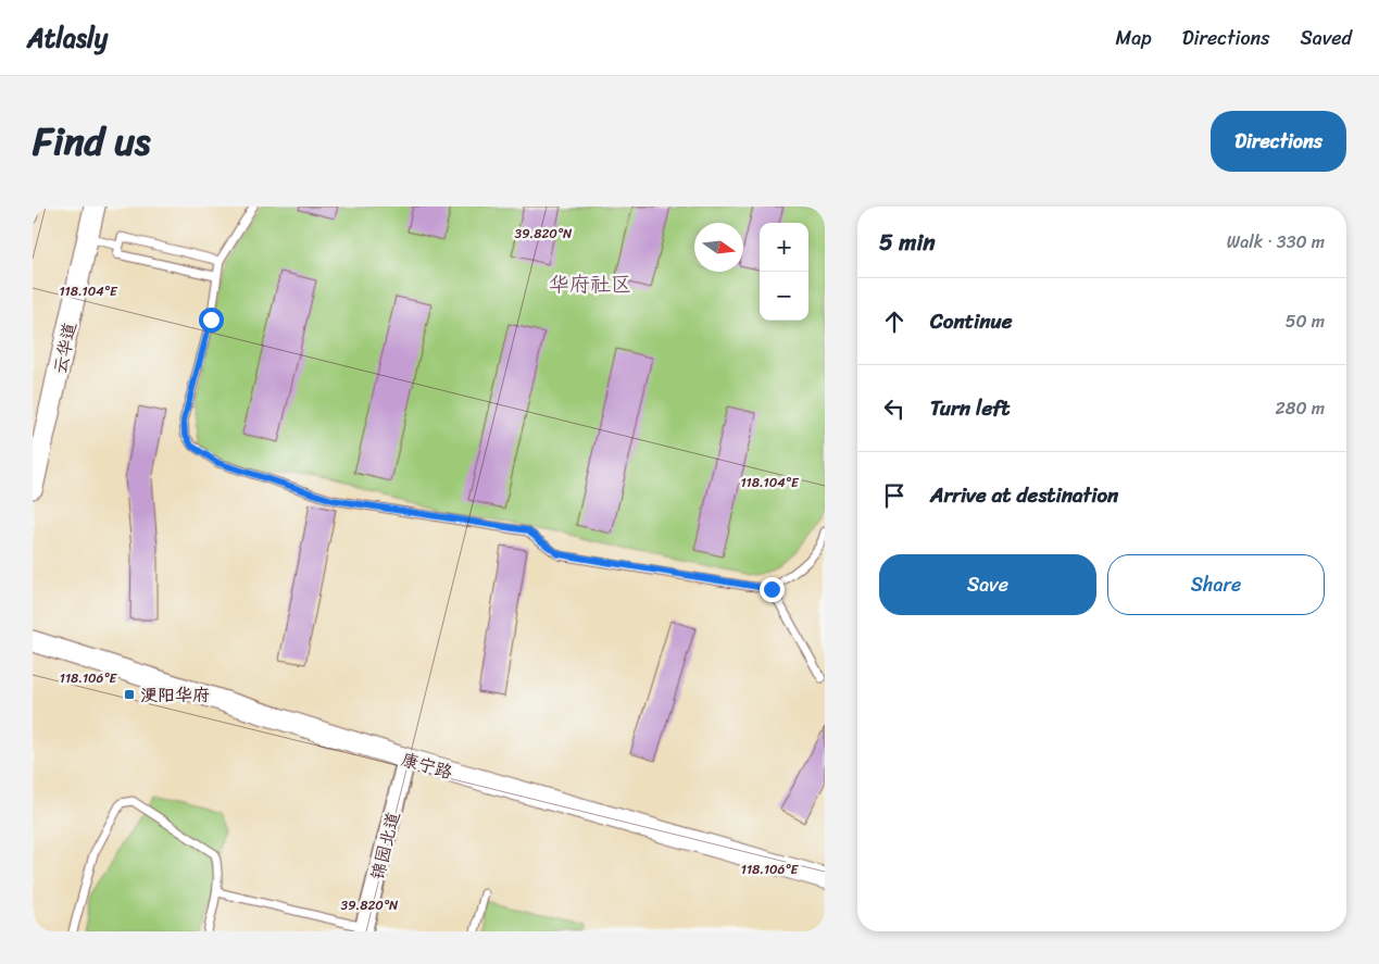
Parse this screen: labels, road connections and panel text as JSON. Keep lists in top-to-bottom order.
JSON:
{
  "streets": {
    "main road": ["云华道", "康宁路"],
    "street": ["锦园北道"]
  },
  "crossings": [
    ["康宁路", "锦园北道"]
  ],
  "districts": ["华府社区"],
  "places": {
    "transit": ["浭阳华府"]
  },
  "north": "right",
  "page": {
    "header": "Atlasly",
    "nav": ["Map", "Directions", "Saved"],
    "title": "Find us",
    "buttons": [
      "Directions",
      ["Save", "Share"]
    ],
    "heading": ["5 min", "Walk · 330 m"],
    "map_buttons": ["+", "−"],
    "list": [
      ["Continue", "50 m"],
      ["Turn left", "280 m"],
      "Arrive at destination"
    ]
  },
  "coordinates": ["39.820°N", "118.104°E", "118.106°E"]
}
